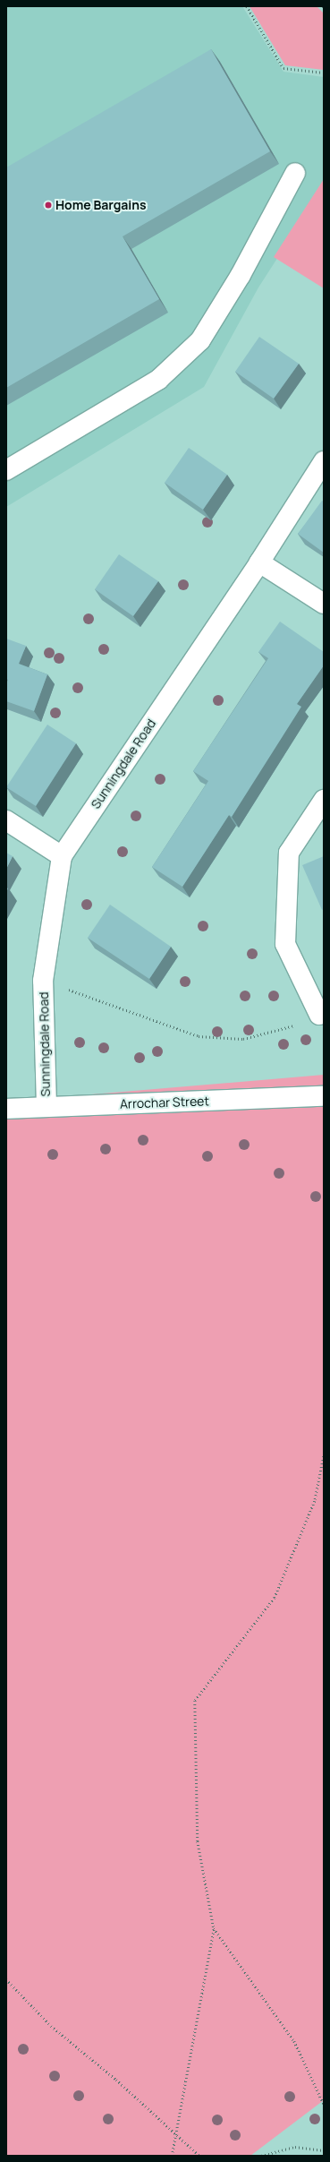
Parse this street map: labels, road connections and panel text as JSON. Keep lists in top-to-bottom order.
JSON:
{
  "streets": {
    "street": ["Sunningdale Road", "Arrochar Street"]
  },
  "crossings": [
    ["Sunningdale Road", "Arrochar Street"]
  ],
  "places": ["Home Bargains"]
}
